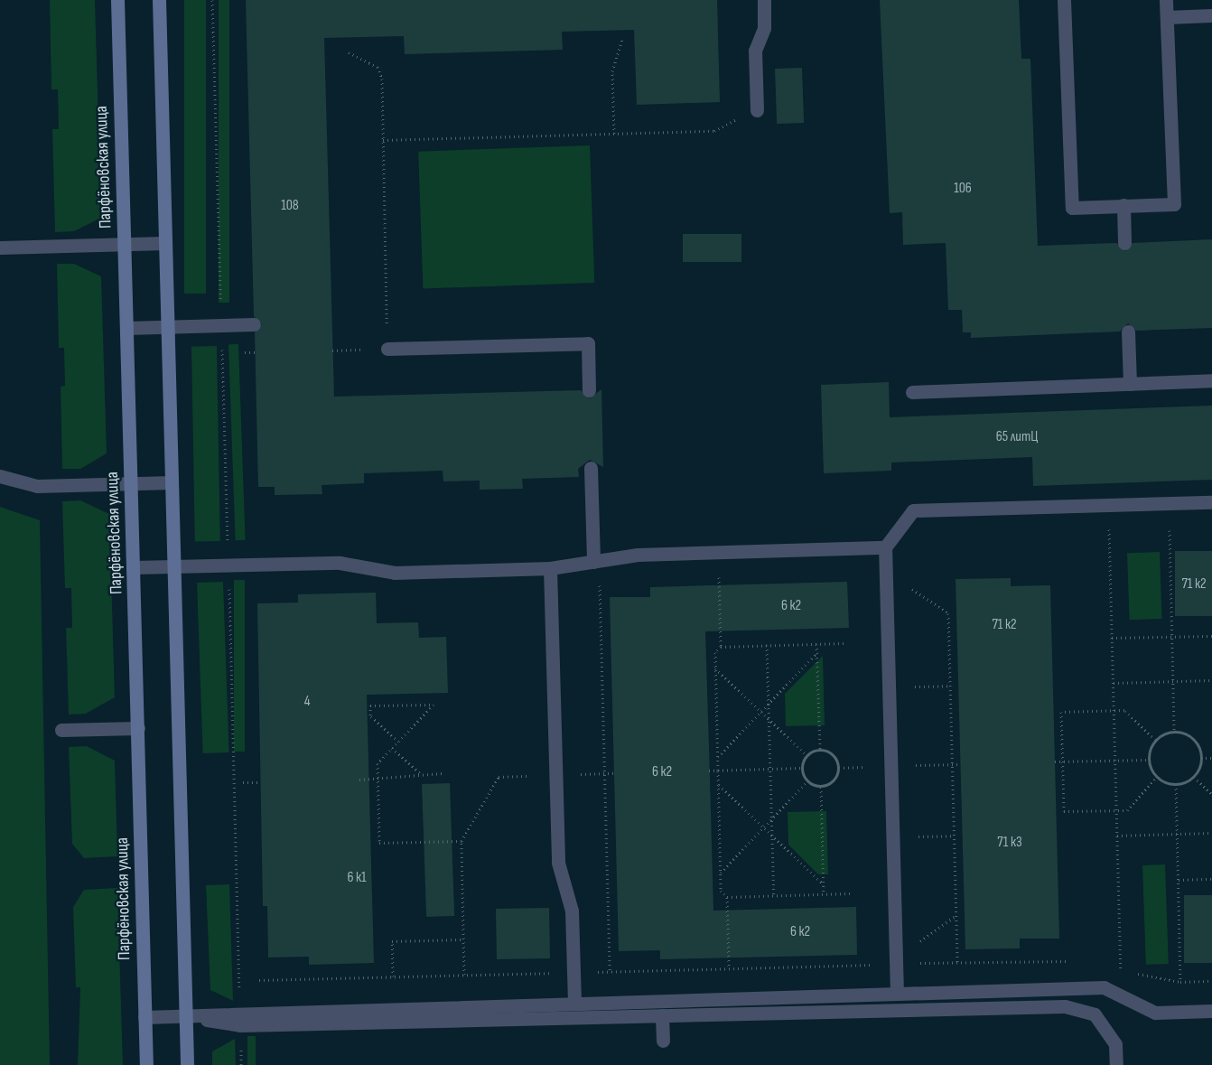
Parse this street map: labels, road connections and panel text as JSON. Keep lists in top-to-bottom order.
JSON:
{
  "streets": {
    "street": ["Парфёновская улица"]
  },
  "house_numbers": [
    "106",
    "108",
    "65 литЦ",
    "71 к2",
    "6 к2",
    "71 к2",
    "4",
    "6 к2",
    "71 к3",
    "6 к1",
    "6 к2"
  ]
}
